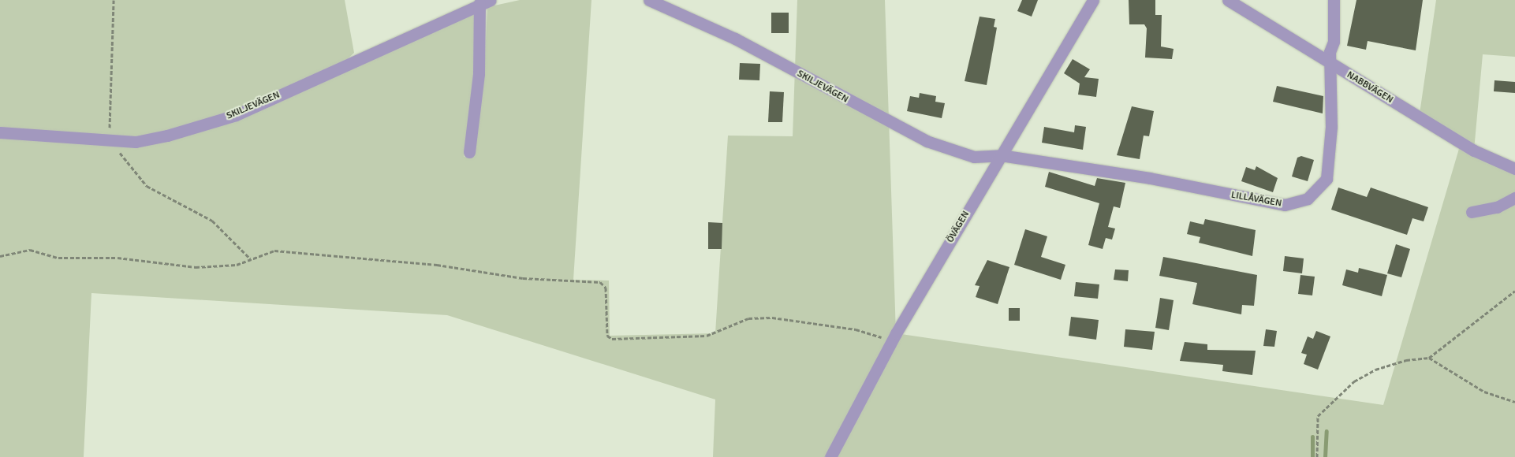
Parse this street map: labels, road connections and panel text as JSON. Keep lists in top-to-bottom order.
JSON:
{
  "streets": {
    "street": [
      "SKILJEVÄGEN",
      "NABBVÄGEN",
      "LILLÅVÄGEN",
      "ÖVÄGEN"
    ]
  },
  "crossings": [
    ["SKILJEVÄGEN", "LILLÅVÄGEN"],
    ["SKILJEVÄGEN", "ÖVÄGEN"],
    ["NABBVÄGEN", "LILLÅVÄGEN"],
    ["LILLÅVÄGEN", "ÖVÄGEN"]
  ]
}
